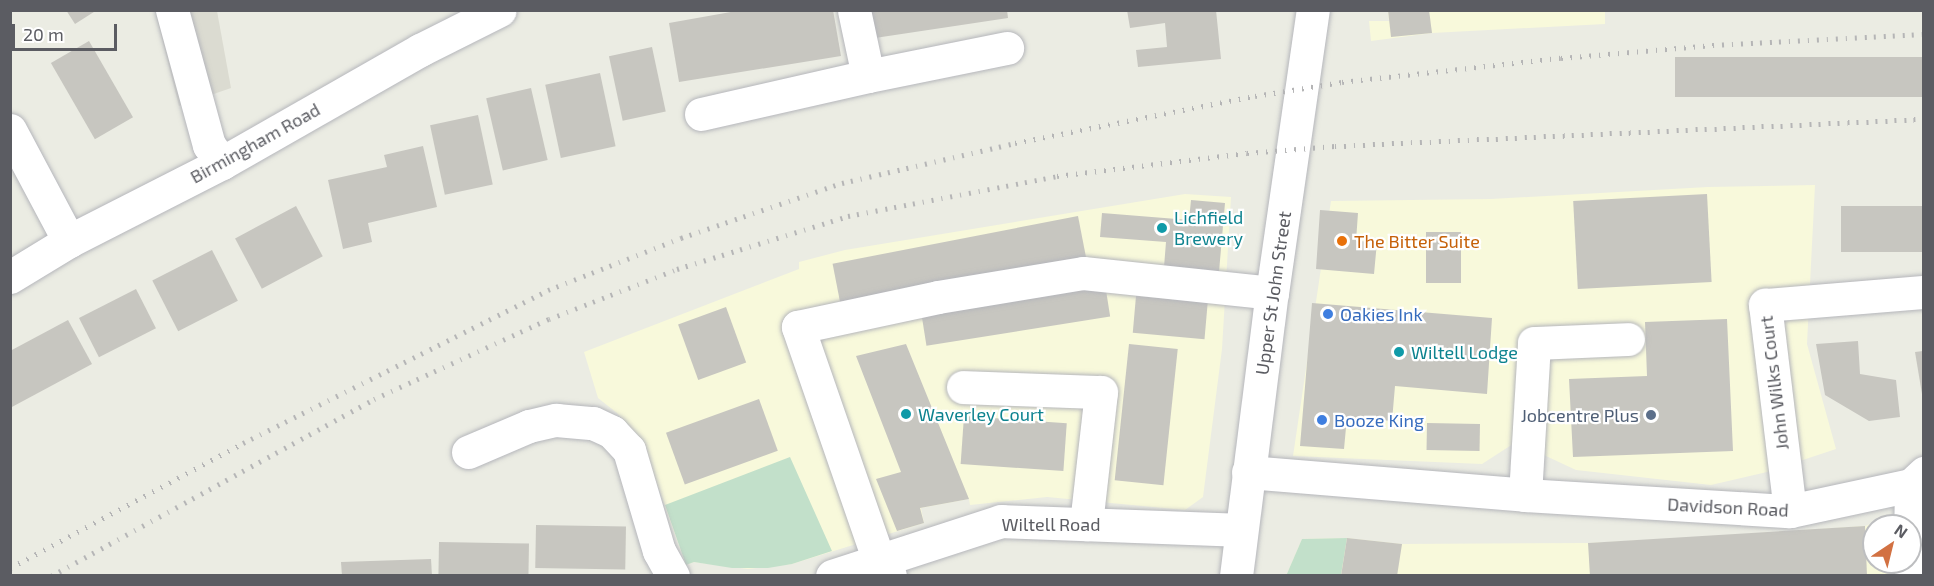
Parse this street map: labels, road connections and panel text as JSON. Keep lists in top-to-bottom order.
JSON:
{
  "streets": {
    "street": [
      "Birmingham Road",
      "Upper St John Street",
      "John Wilks Court",
      "Davidson Road",
      "Wiltell Road"
    ]
  },
  "crossings": [
    ["Upper St John Street", "Davidson Road"],
    ["Upper St John Street", "Wiltell Road"],
    ["John Wilks Court", "Davidson Road"]
  ],
  "places": [
    "Lichfield Brewery",
    "The Bitter Suite",
    "Oakies Ink",
    "Wiltell Lodge",
    "Waverley Court",
    "Jobcentre Plus",
    "Booze King"
  ],
  "scale_bar": "20 m",
  "north": "top right"
}
